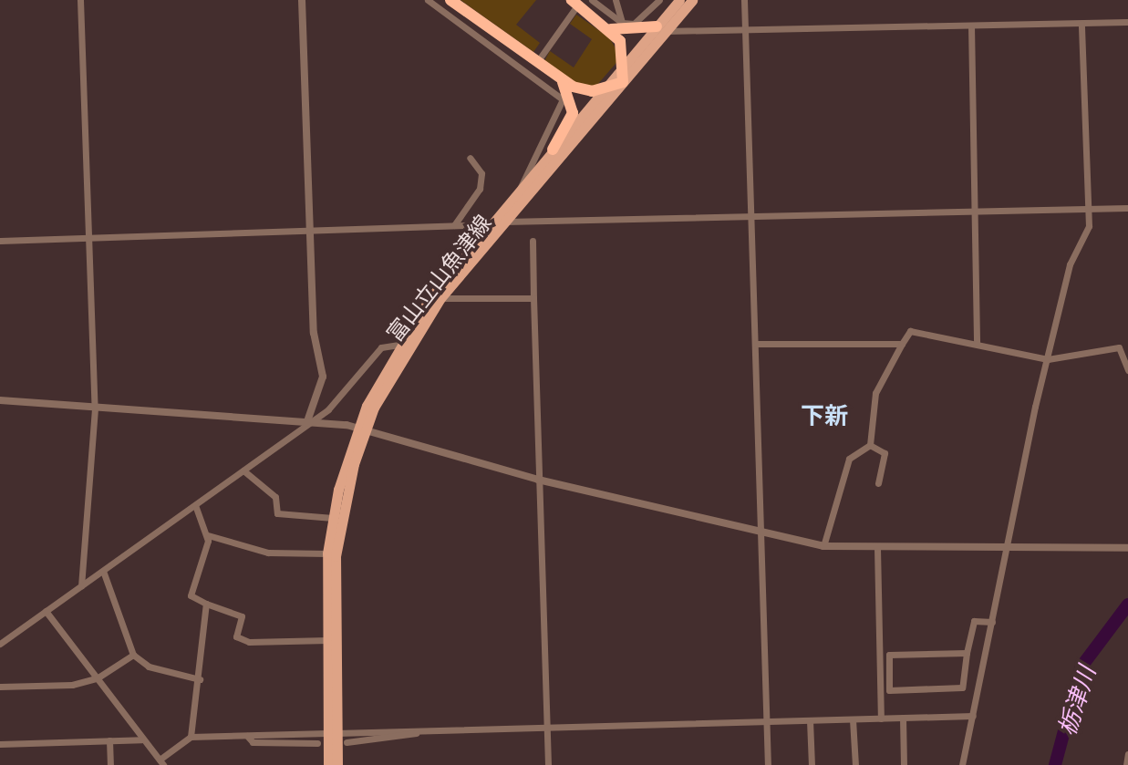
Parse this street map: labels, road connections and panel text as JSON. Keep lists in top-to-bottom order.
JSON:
{
  "streets": {
    "main road": ["富山立山魚津線"]
  },
  "districts": ["下新"],
  "water": ["栃津川"]
}
